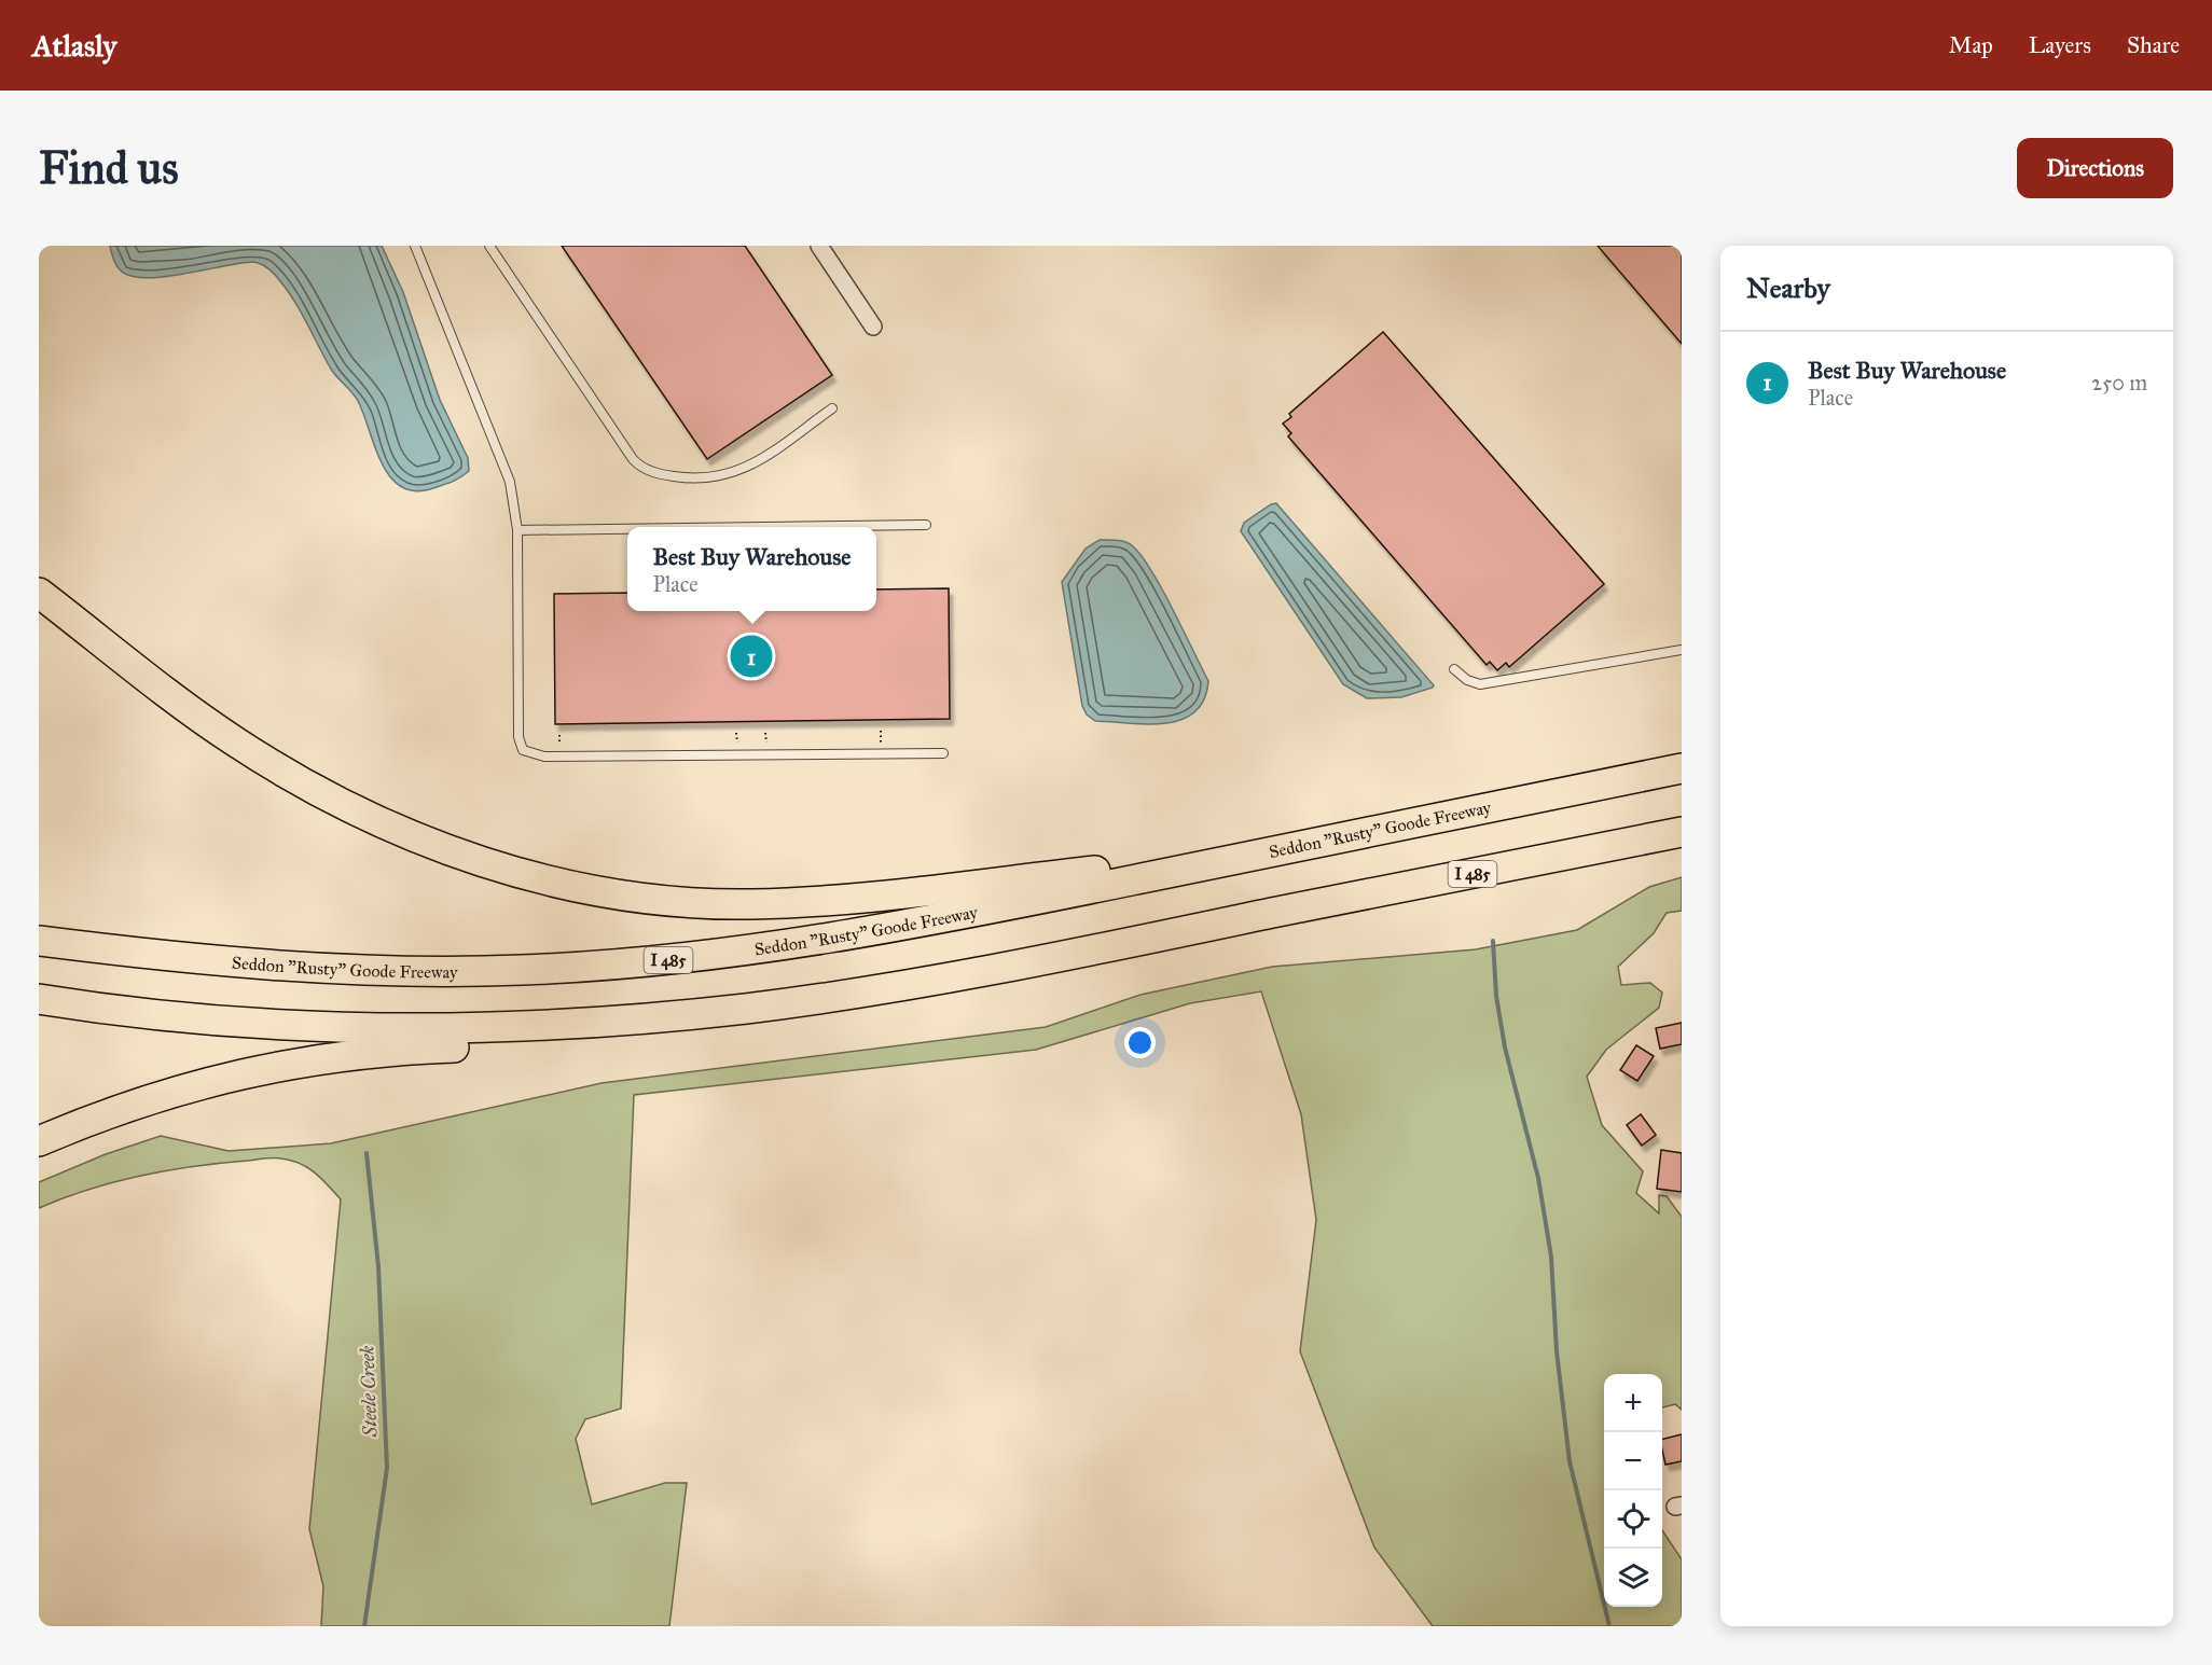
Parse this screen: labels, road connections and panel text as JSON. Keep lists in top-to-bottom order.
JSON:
{
  "streets": {
    "highway": ["Seddon \"Rusty\" Goode Freeway", "I 485"]
  },
  "water": ["Steele Creek"],
  "page": {
    "header": "Atlasly",
    "nav": ["Map", "Layers", "Share"],
    "buttons": "Directions",
    "title": "Find us",
    "heading": "Nearby",
    "list": [
      {
        "mark": "1",
        "name": "Best Buy Warehouse",
        "note": "Place",
        "value": "250 m"
      }
    ],
    "popup": ["Best Buy Warehouse", "Place"],
    "pins": "1",
    "map_buttons": ["+", "−"]
  }
}
